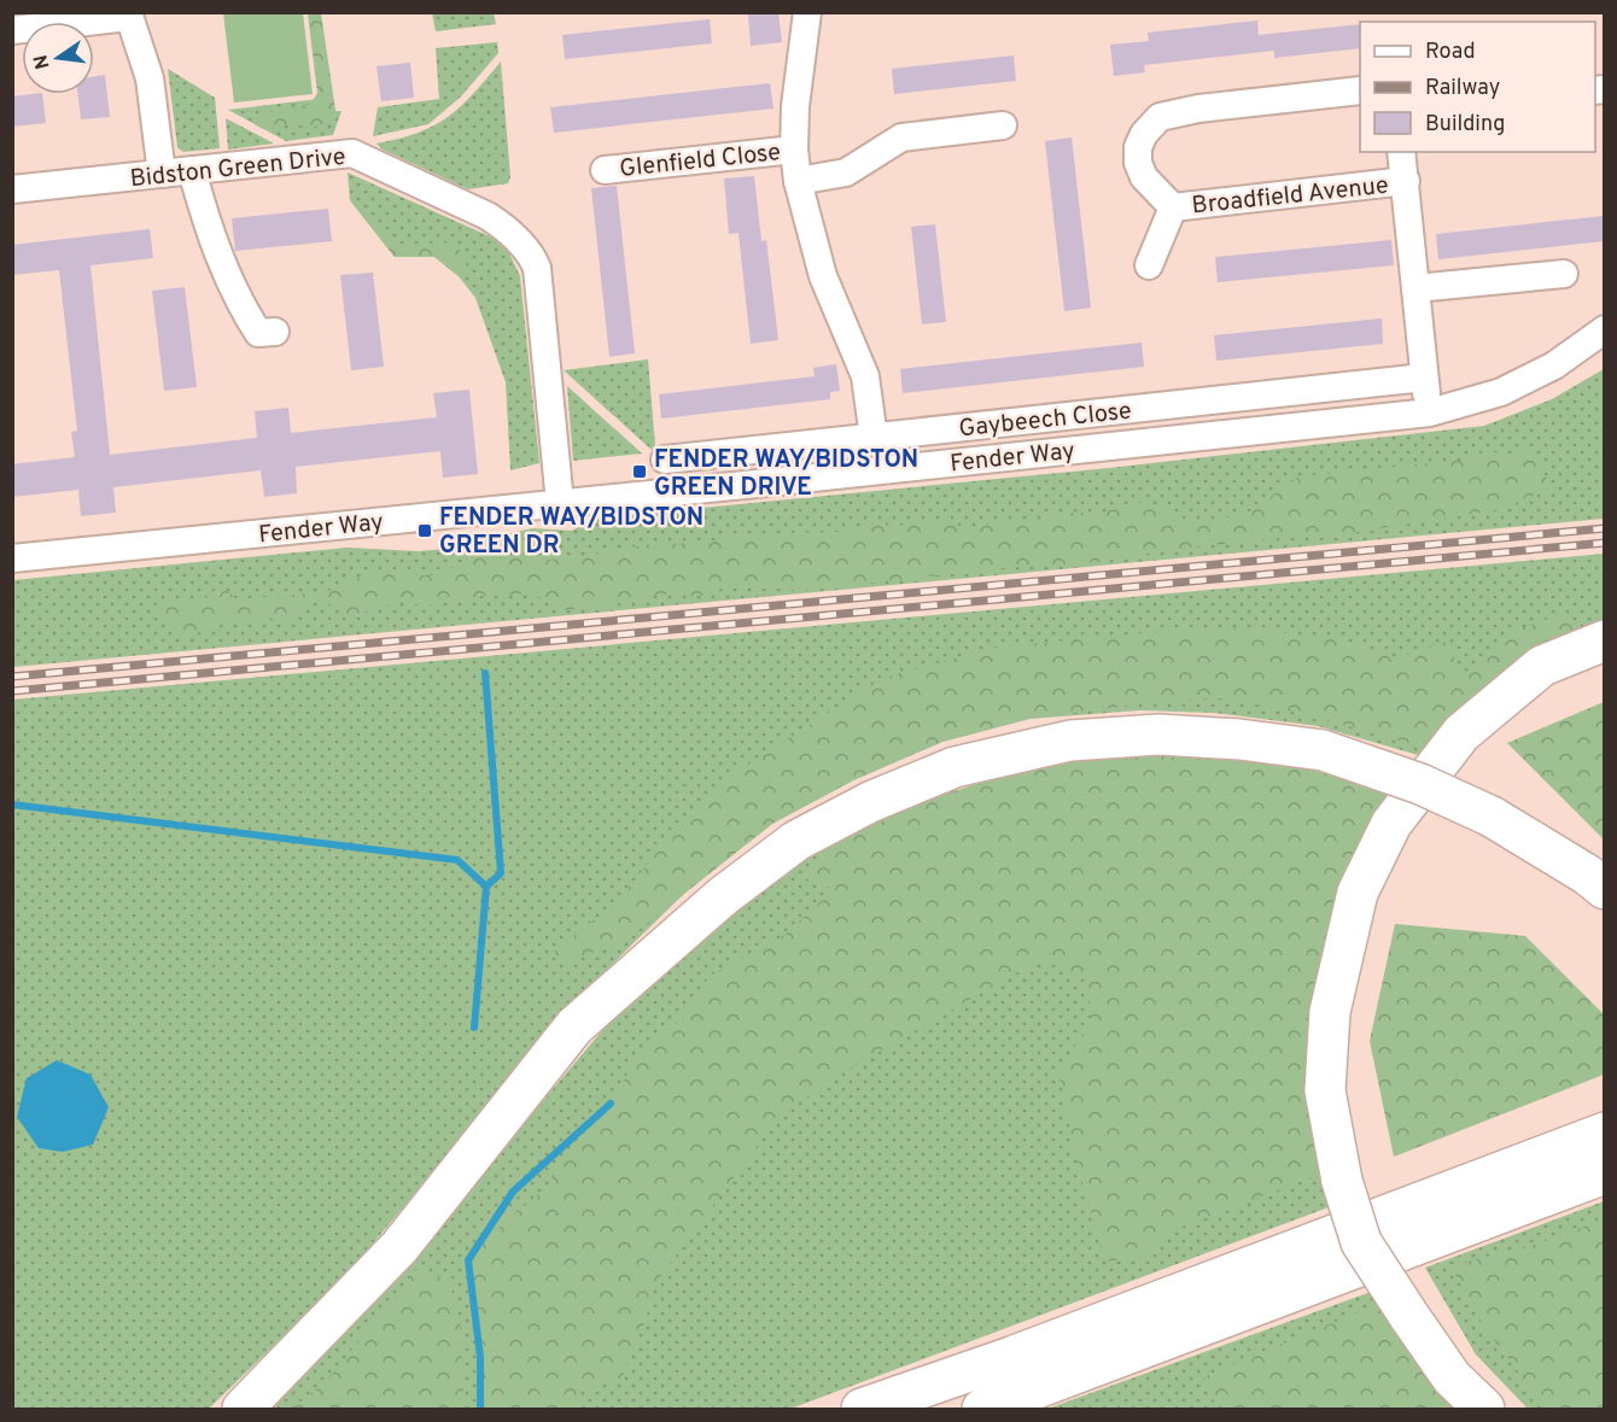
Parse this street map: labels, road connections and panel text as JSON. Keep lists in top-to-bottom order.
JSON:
{
  "streets": {
    "street": [
      "Glenfield Close",
      "Bidston Green Drive",
      "Broadfield Avenue",
      "Gaybeech Close",
      "Fender Way"
    ]
  },
  "crossings": [
    ["Bidston Green Drive", "Fender Way"],
    ["Broadfield Avenue", "Gaybeech Close"],
    ["Broadfield Avenue", "Fender Way"]
  ],
  "places": {
    "transit": ["FENDER WAY/BIDSTON GREEN DRIVE", "FENDER WAY/BIDSTON GREEN DR"]
  },
  "legend": ["Road", "Railway", "Building"],
  "north": "left"
}
